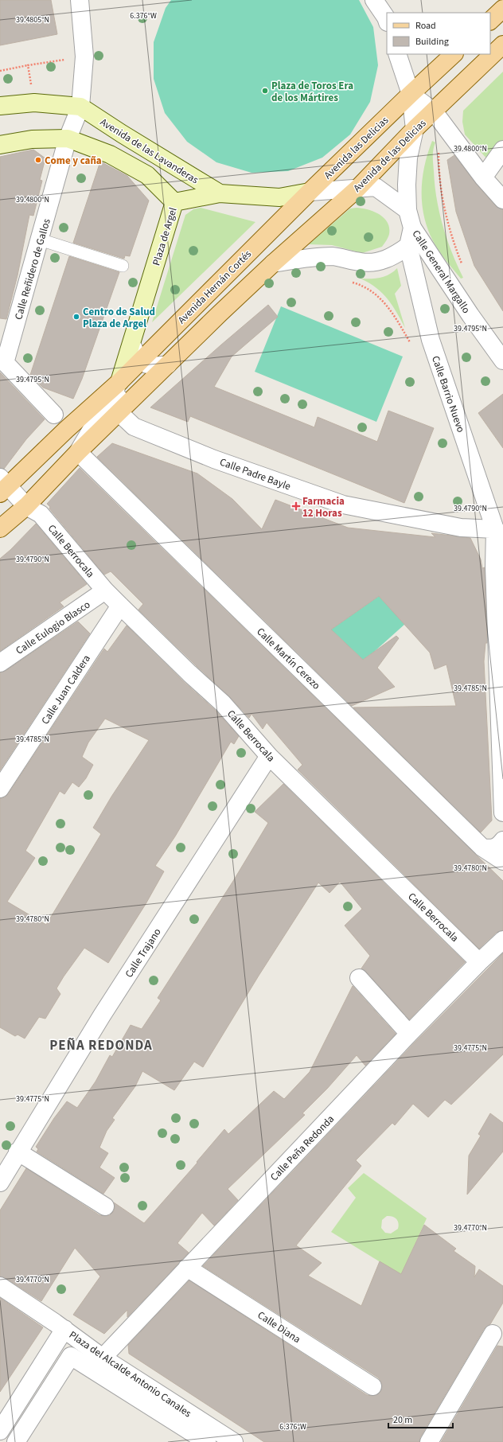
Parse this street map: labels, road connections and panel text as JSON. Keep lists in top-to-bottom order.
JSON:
{
  "streets": {
    "main road": [
      "Avenida las Delicias",
      "Avenida de las Lavanderas",
      "Avenida de las Delicias",
      "Plaza de Argel",
      "Avenida Hernán Cortés"
    ],
    "street": [
      "Calle Reñidero de Gallos",
      "Calle General Margallo",
      "Calle Barrio Nuevo",
      "Calle Padre Bayle",
      "Calle Berrocala",
      "Calle Eulogio Blasco",
      "Calle Martín Cerezo",
      "Calle Juan Caldera",
      "Calle Trajano",
      "Calle Peña Redonda",
      "Calle Diana",
      "Plaza del Alcalde Antonio Canales"
    ]
  },
  "crossings": [
    ["Avenida las Delicias", "Avenida de las Delicias"],
    ["Avenida las Delicias", "Plaza de Argel"],
    ["Avenida las Delicias", "Avenida Hernán Cortés"],
    ["Avenida de las Lavanderas", "Plaza de Argel"],
    ["Avenida de las Delicias", "Calle General Margallo"],
    ["Avenida de las Delicias", "Avenida Hernán Cortés"],
    ["Plaza de Argel", "Avenida Hernán Cortés"],
    ["Calle General Margallo", "Calle Barrio Nuevo"],
    ["Avenida Hernán Cortés", "Calle Padre Bayle"],
    ["Avenida Hernán Cortés", "Calle Berrocala"],
    ["Avenida Hernán Cortés", "Calle Martín Cerezo"],
    ["Calle Barrio Nuevo", "Calle Padre Bayle"],
    ["Calle Berrocala", "Calle Eulogio Blasco"],
    ["Calle Berrocala", "Calle Juan Caldera"],
    ["Calle Berrocala", "Calle Trajano"],
    ["Calle Berrocala", "Calle Peña Redonda"],
    ["Calle Peña Redonda", "Calle Diana"],
    ["Calle Peña Redonda", "Plaza del Alcalde Antonio Canales"]
  ],
  "districts": ["PEÑA REDONDA"],
  "places": {
    "other": ["Plaza de Toros Era de los Mártires", "Come y caña", "Centro de Salud Plaza de Argel"],
    "health": ["Farmacia 12 Horas"]
  },
  "legend": ["Road", "Building"],
  "scale_bar": "20 m",
  "coordinates": [
    "6.376°W",
    "39.4805°N",
    "39.4800°N",
    "39.4795°N",
    "39.4790°N",
    "39.4785°N",
    "39.4780°N",
    "39.4775°N",
    "39.4770°N"
  ]
}
